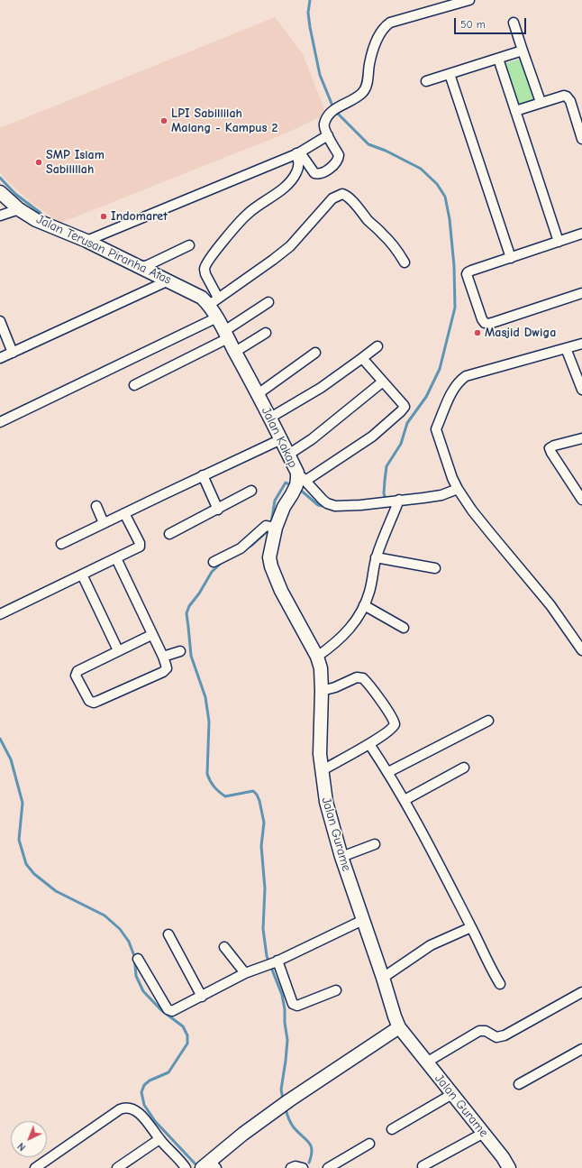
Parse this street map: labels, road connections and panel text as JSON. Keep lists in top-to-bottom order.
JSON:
{
  "streets": {
    "street": ["Jalan Terusan Piranha Atas", "Jalan Kakap", "Jalan Gurame"]
  },
  "crossings": [
    ["Jalan Terusan Piranha Atas", "Jalan Kakap"],
    ["Jalan Kakap", "Jalan Gurame"]
  ],
  "places": [
    "LPI Sabillilah Malang - Kampus 2",
    "SMP Islam Sabilillah",
    "Indomaret",
    "Masjid Dwiga"
  ],
  "scale_bar": "50 m",
  "north": "bottom left"
}
